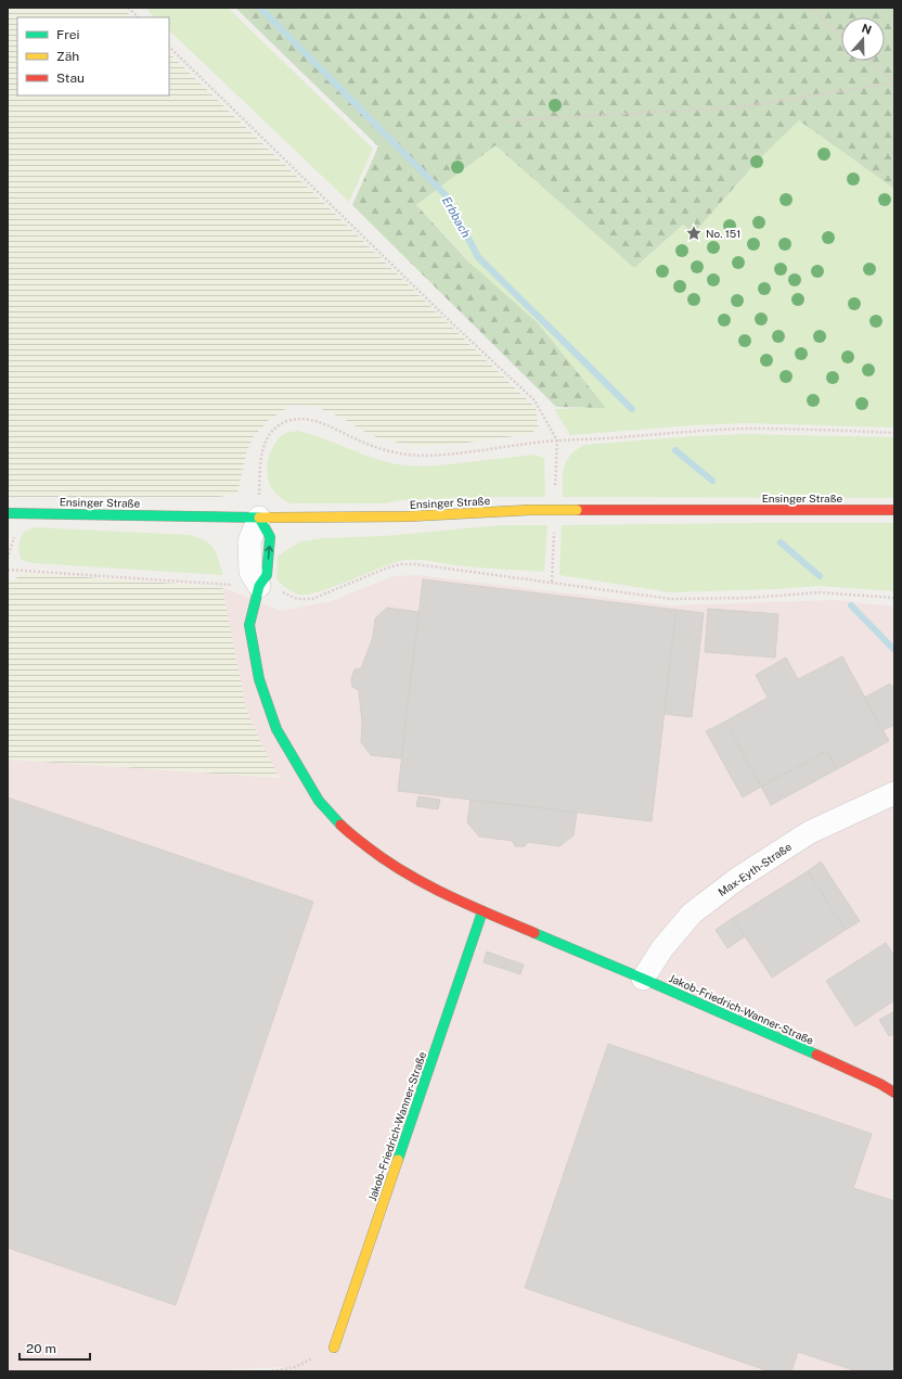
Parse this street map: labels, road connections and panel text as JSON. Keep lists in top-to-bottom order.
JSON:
{
  "streets": {
    "street": ["Ensinger Straße", "Max-Eyth-Straße", "Jakob-Friedrich-Wanner-Straße"]
  },
  "crossings": [
    ["Max-Eyth-Straße", "Jakob-Friedrich-Wanner-Straße"]
  ],
  "water": ["Erbbach"],
  "places": {
    "place": ["No. 151"]
  },
  "legend": ["Frei", "Zäh", "Stau"],
  "scale_bar": "20 m",
  "north": "top"
}
